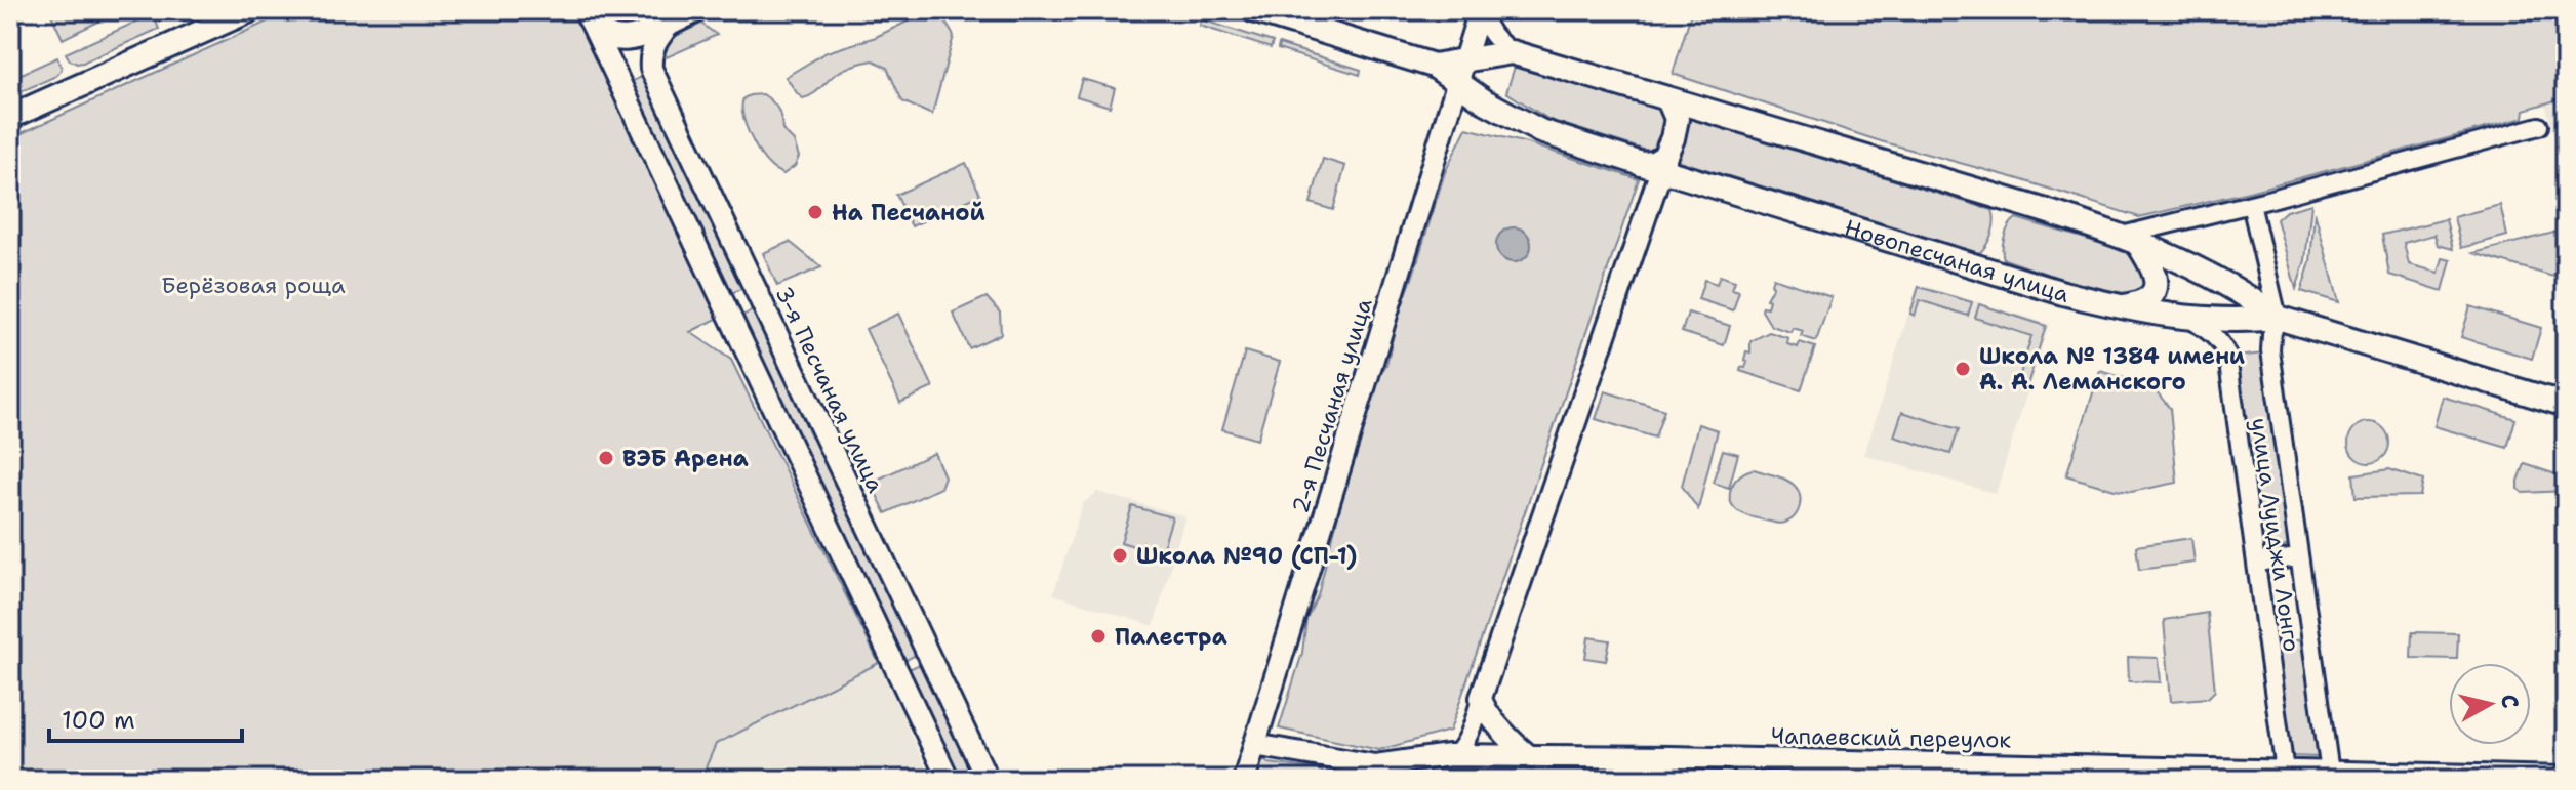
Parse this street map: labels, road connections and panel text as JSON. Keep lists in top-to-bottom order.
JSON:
{
  "streets": {
    "main road": ["Новопесчаная улица"],
    "street": [
      "3-я Песчаная улица",
      "2-я Песчаная улица",
      "улица Луиджи Лонго",
      "Чапаевский переулок"
    ]
  },
  "crossings": [
    ["Новопесчаная улица", "2-я Песчаная улица"],
    ["Новопесчаная улица", "улица Луиджи Лонго"],
    ["2-я Песчаная улица", "Чапаевский переулок"],
    ["улица Луиджи Лонго", "Чапаевский переулок"]
  ],
  "parks": ["Берёзовая роща"],
  "places": [
    "На Песчаной",
    "Школа № 1384 имени А. А. Леманского",
    "ВЭБ Арена",
    "Школа №90 (СП-1)",
    "Палестра"
  ],
  "scale_bar": "100 m",
  "north": "right"
}
